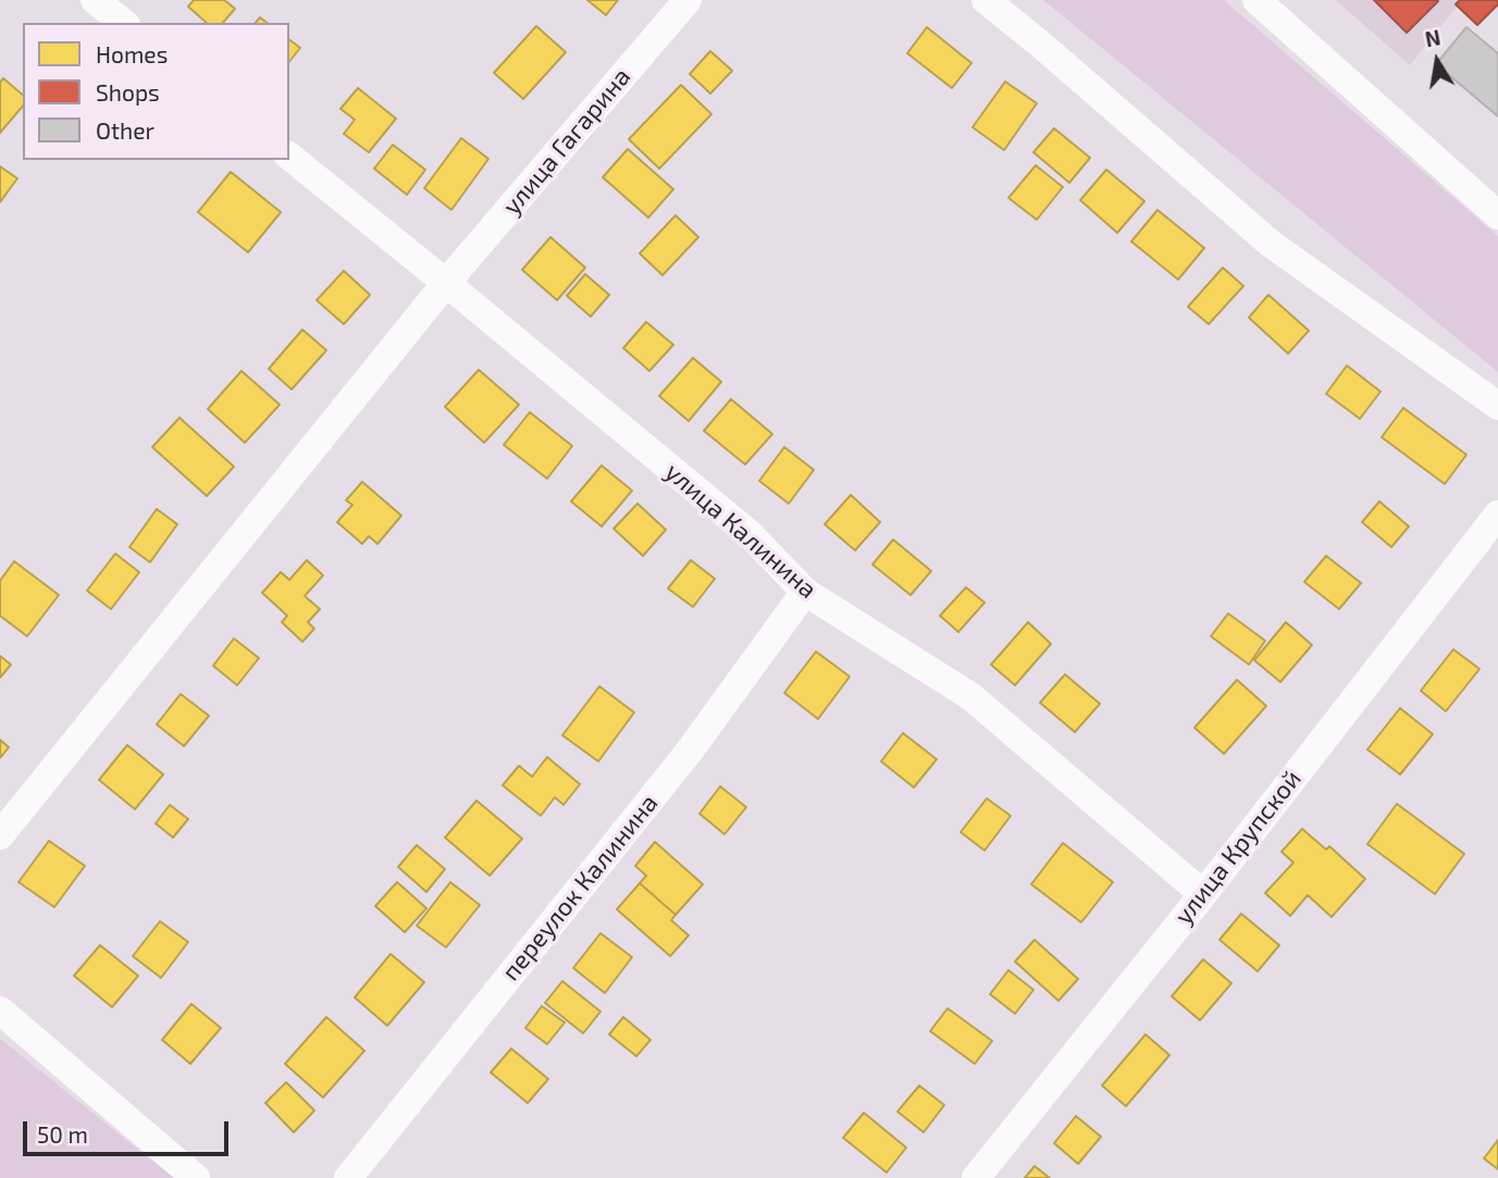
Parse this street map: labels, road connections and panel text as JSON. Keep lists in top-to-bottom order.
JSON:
{
  "streets": {
    "street": [
      "улица Гагарина",
      "улица Калинина",
      "улица Крупской",
      "переулок Калинина"
    ]
  },
  "crossings": [
    ["улица Гагарина", "улица Калинина"],
    ["улица Калинина", "улица Крупской"],
    ["улица Калинина", "переулок Калинина"]
  ],
  "legend": ["Homes", "Shops", "Other"],
  "scale_bar": "50 m",
  "north": "top"
}
